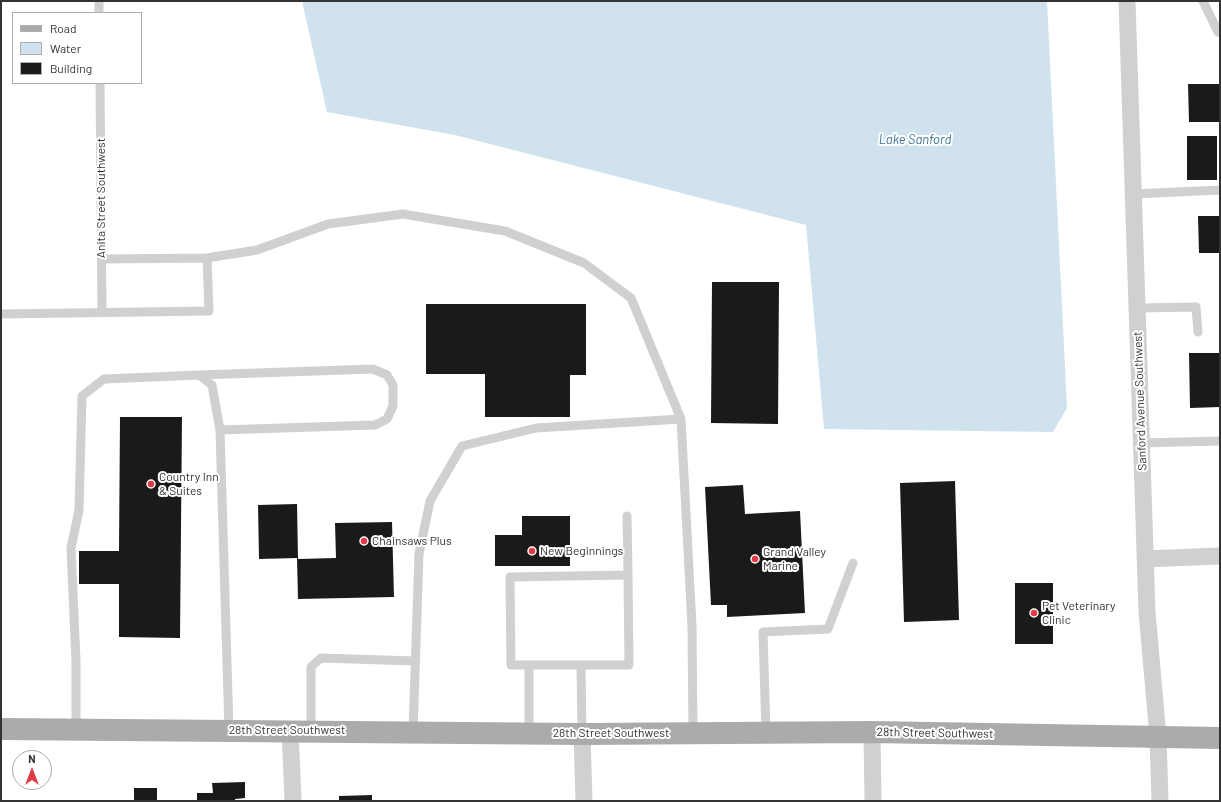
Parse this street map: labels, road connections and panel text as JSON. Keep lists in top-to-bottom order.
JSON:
{
  "streets": {
    "main road": ["28th Street Southwest"],
    "street": ["Sanford Avenue Southwest"],
    "lane": ["Anita Street Southwest"]
  },
  "crossings": [
    ["Sanford Avenue Southwest", "28th Street Southwest"]
  ],
  "water": ["Lake Sanford"],
  "places": [
    "Country Inn & Suites",
    "Chainsaws Plus",
    "New Beginnings",
    "Grand Valley Marine",
    "Pet Veterinary Clinic"
  ],
  "legend": ["Road", "Water", "Building"],
  "north": "top"
}
